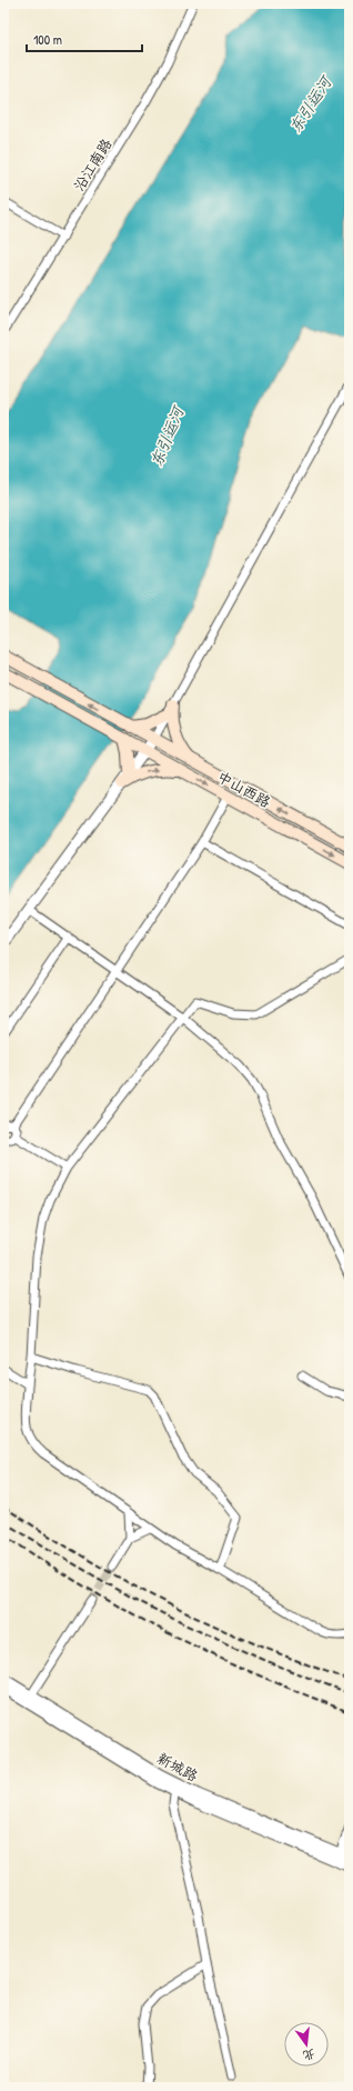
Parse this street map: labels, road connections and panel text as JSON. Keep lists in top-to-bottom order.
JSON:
{
  "streets": {
    "main road": ["中山西路"],
    "street": ["沿江南路", "新城路"]
  },
  "water": ["东引运河"],
  "scale_bar": "100 m",
  "north": "bottom"
}
